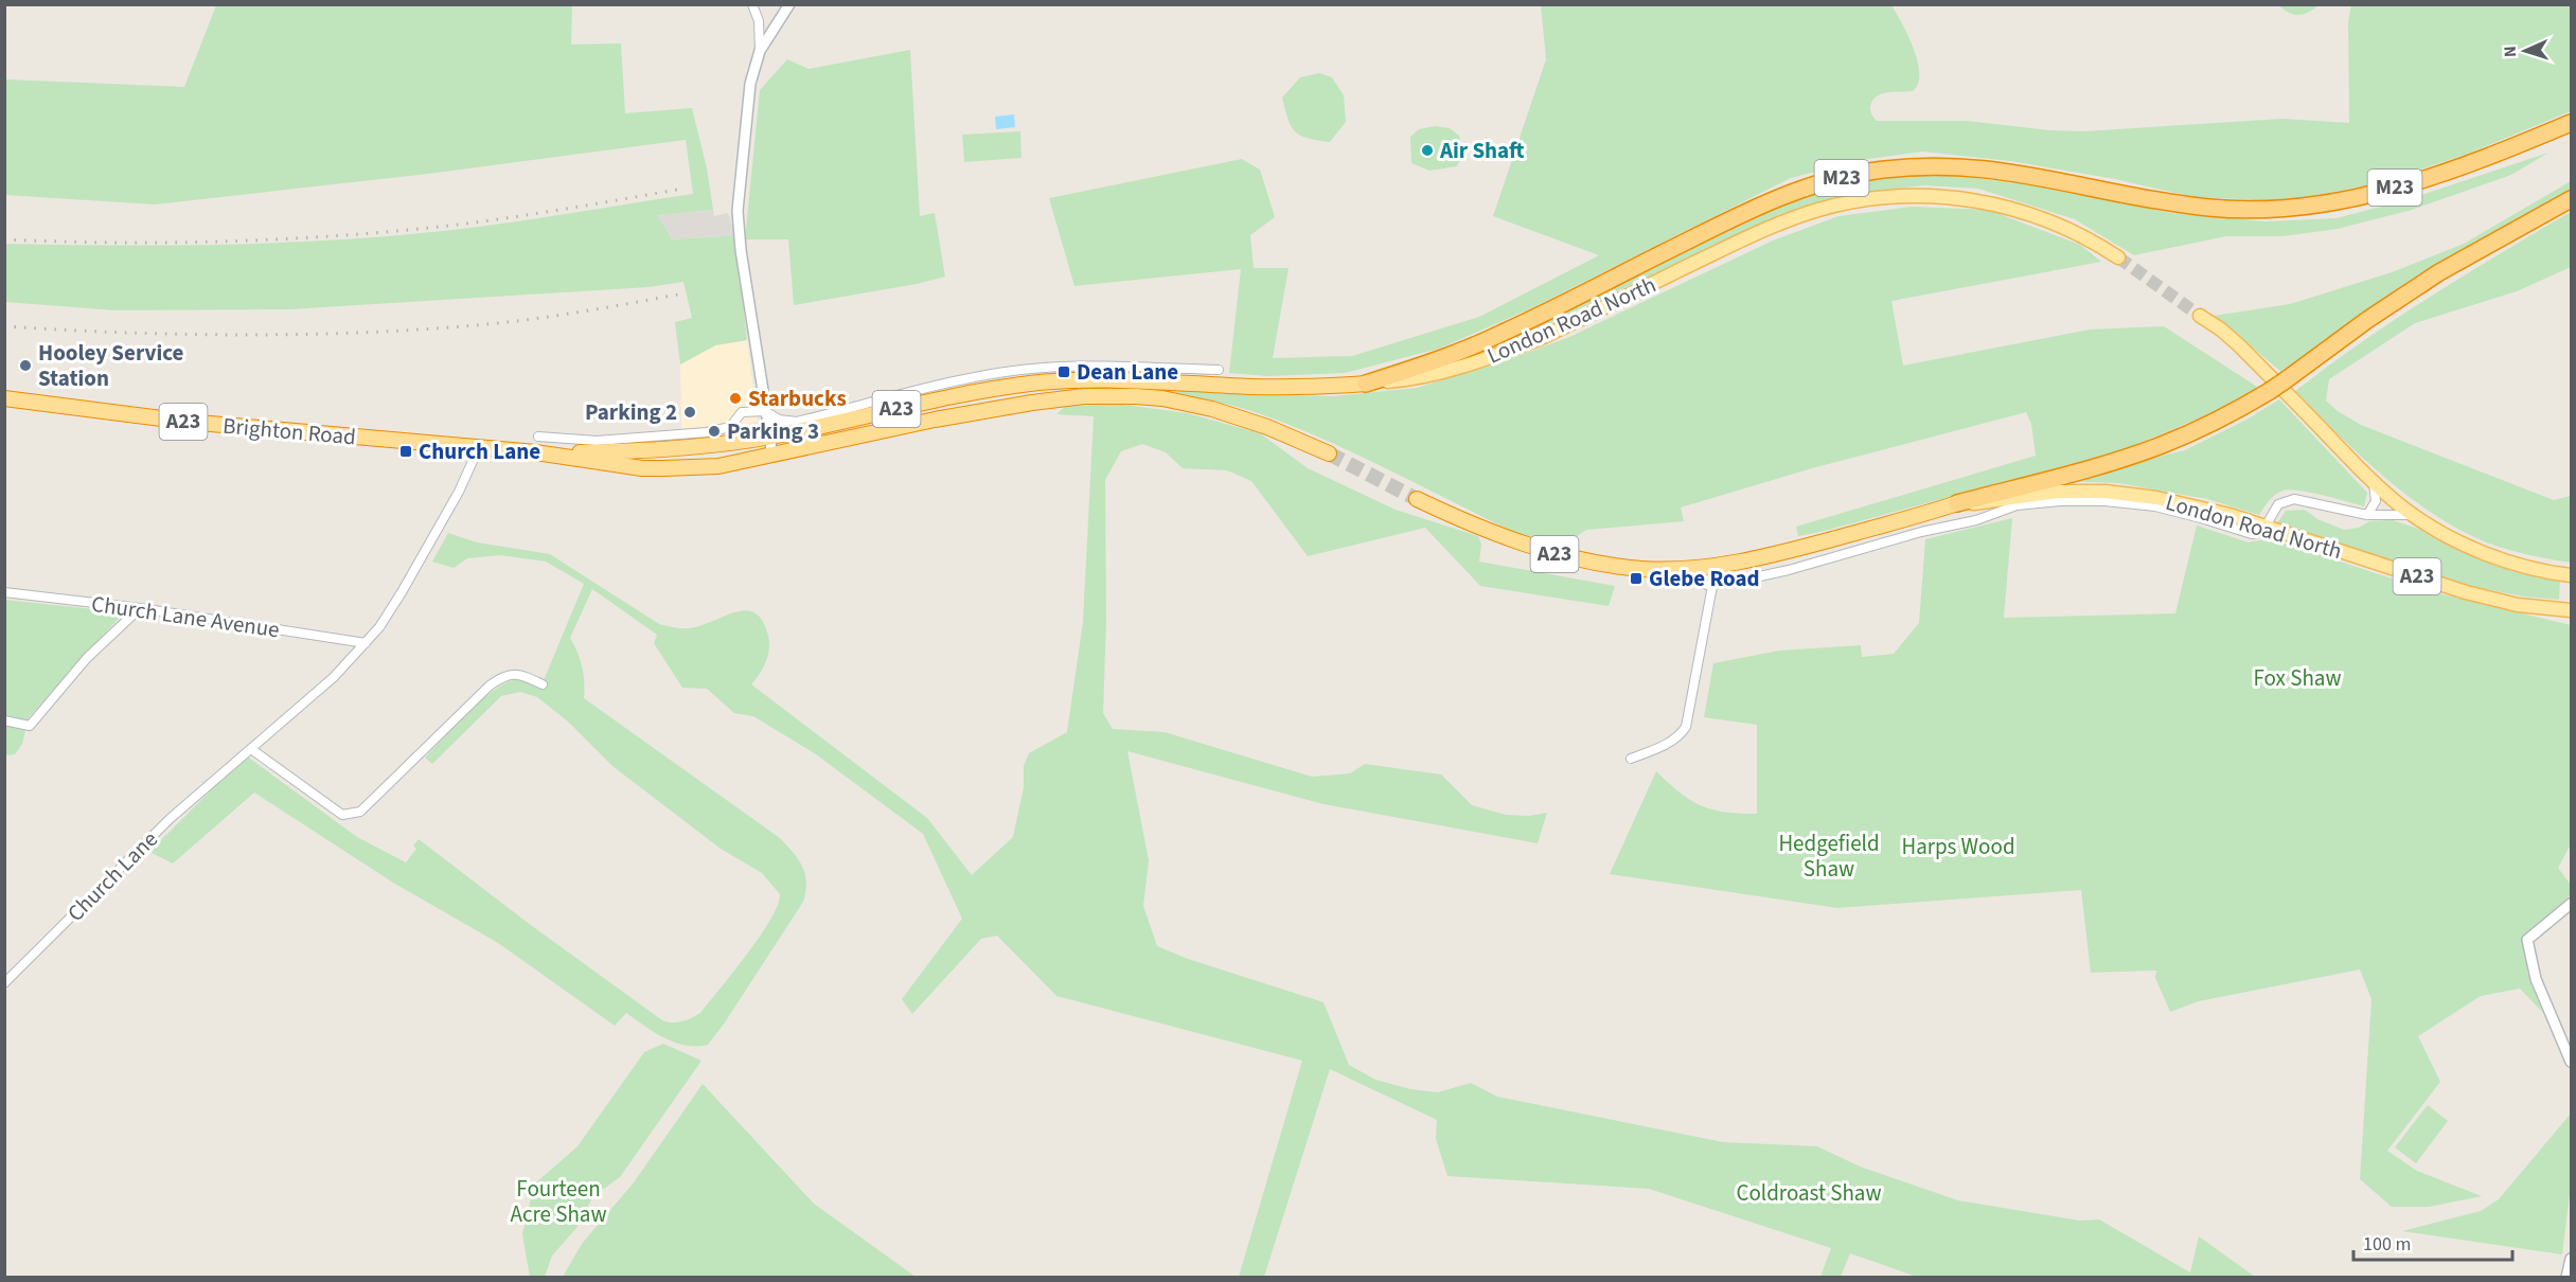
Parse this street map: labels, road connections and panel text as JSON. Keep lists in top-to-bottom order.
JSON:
{
  "streets": {
    "highway": [
      "M23",
      "London Road North",
      "A23",
      "Brighton Road"
    ],
    "street": ["Church Lane Avenue", "Church Lane"]
  },
  "crossings": [
    ["M23", "London Road North"],
    ["London Road North", "Brighton Road"],
    ["A23", "Brighton Road"],
    ["Brighton Road", "Church Lane"],
    ["Church Lane Avenue", "Church Lane"]
  ],
  "parks": [
    "Fox Shaw",
    "Hedgefield Shaw",
    "Harps Wood",
    "Fourteen Acre Shaw",
    "Coldroast Shaw"
  ],
  "places": {
    "other": [
      "Air Shaft",
      "Hooley Service Station",
      "Starbucks",
      "Parking 2",
      "Parking 3"
    ],
    "transit": ["Dean Lane", "Church Lane", "Glebe Road"]
  },
  "scale_bar": "100 m",
  "north": "left"
}
